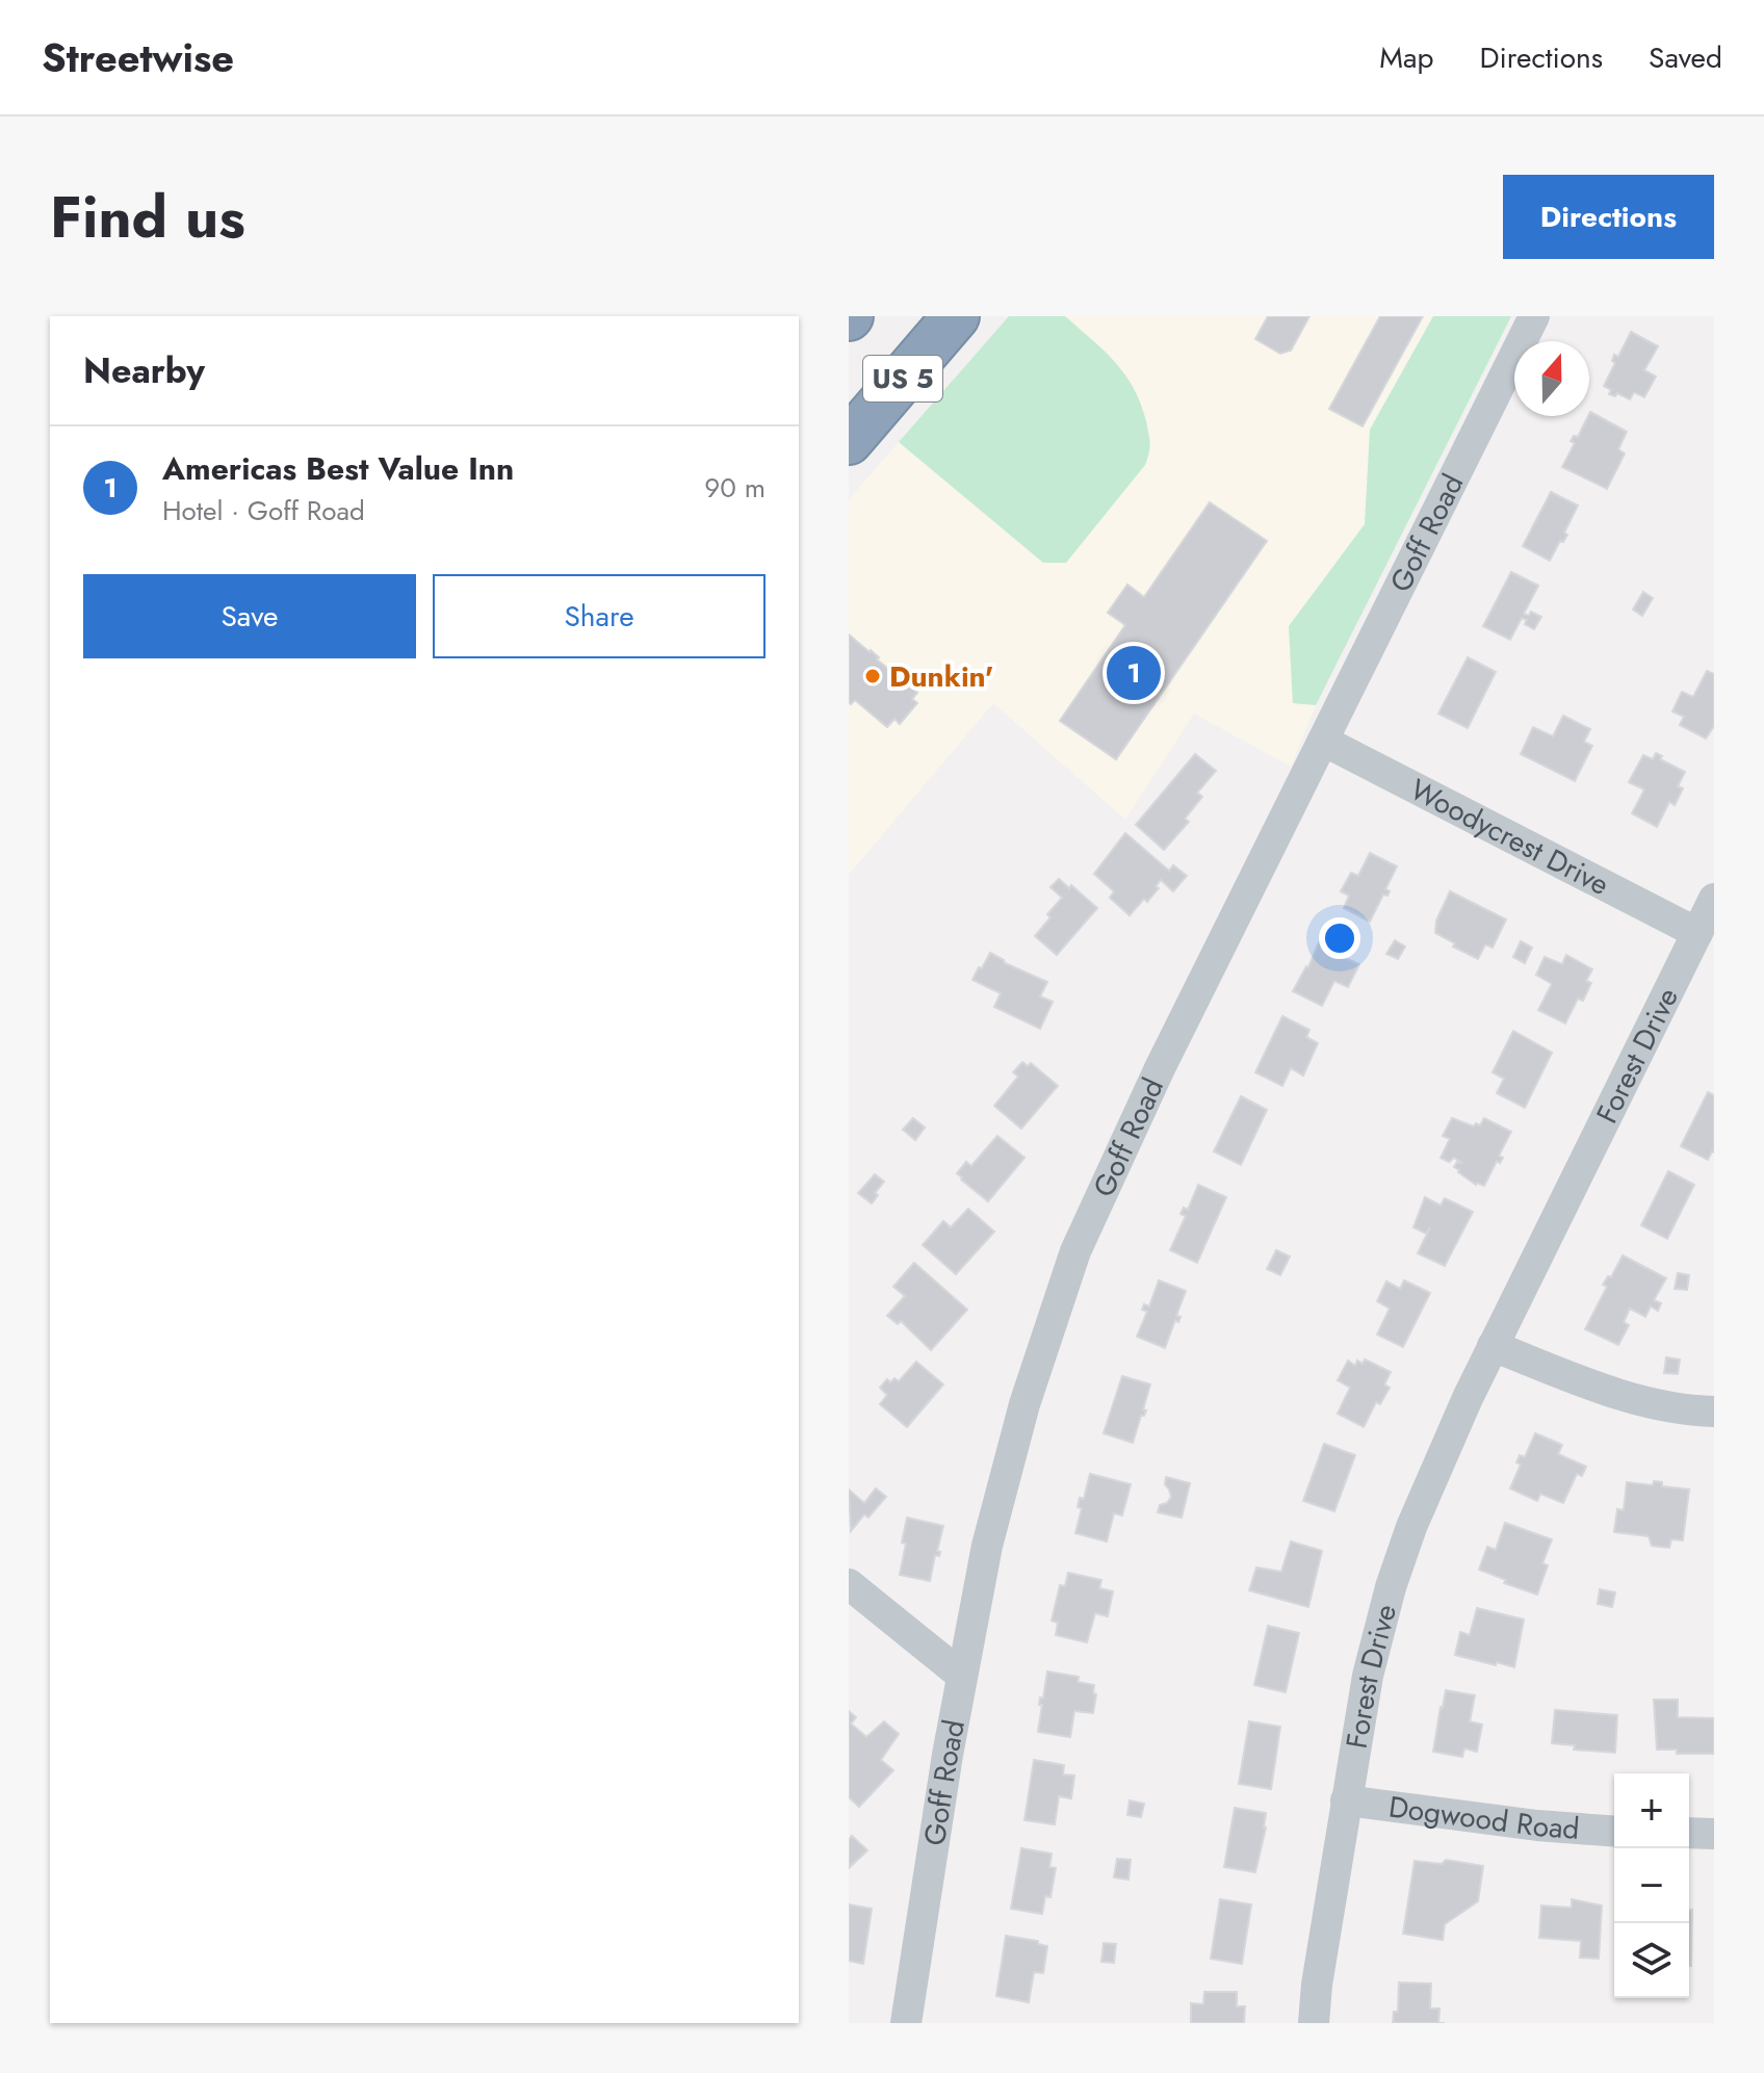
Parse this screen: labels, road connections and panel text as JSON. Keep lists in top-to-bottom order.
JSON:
{
  "streets": {
    "highway": ["US 5"],
    "street": [
      "Goff Road",
      "Woodycrest Drive",
      "Forest Drive",
      "Dogwood Road"
    ]
  },
  "crossings": [
    ["Goff Road", "Woodycrest Drive"],
    ["Woodycrest Drive", "Forest Drive"],
    ["Forest Drive", "Dogwood Road"]
  ],
  "places": ["Dunkin'"],
  "north": "top",
  "page": {
    "header": "Streetwise",
    "nav": ["Map", "Directions", "Saved"],
    "title": "Find us",
    "buttons": [
      "Directions",
      ["Save", "Share"]
    ],
    "heading": "Nearby",
    "list": [
      {
        "mark": "1",
        "name": "Americas Best Value Inn",
        "note": "Hotel · Goff Road",
        "value": "90 m"
      }
    ],
    "pins": "1",
    "map_buttons": ["+", "−"]
  }
}
